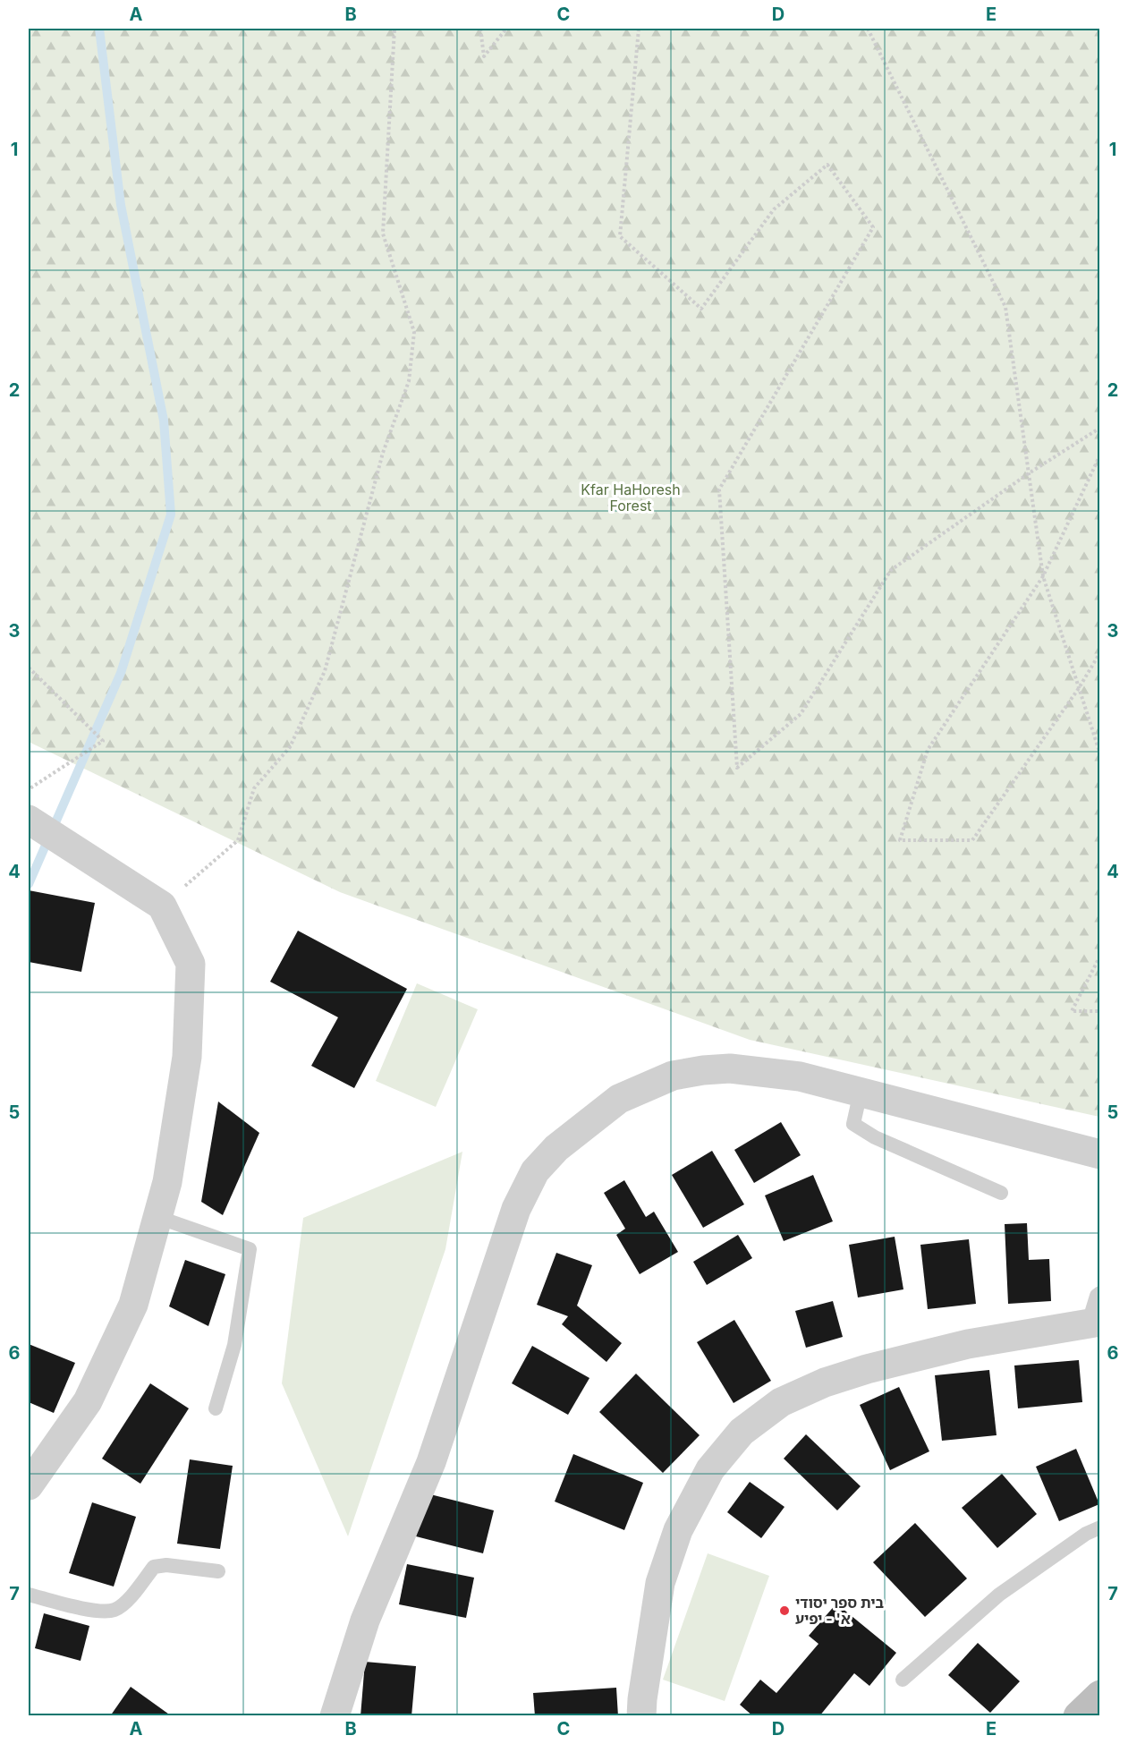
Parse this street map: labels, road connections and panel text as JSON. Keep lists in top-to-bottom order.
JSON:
{
  "parks": ["Kfar HaHoresh Forest"],
  "places": ["בית ספר יסודי א' - יפיע"],
  "grid": {
    "columns": [
      "A",
      "B",
      "C",
      "D",
      "E"
    ],
    "rows": [
      "1",
      "2",
      "3",
      "4",
      "5",
      "6",
      "7"
    ]
  }
}
